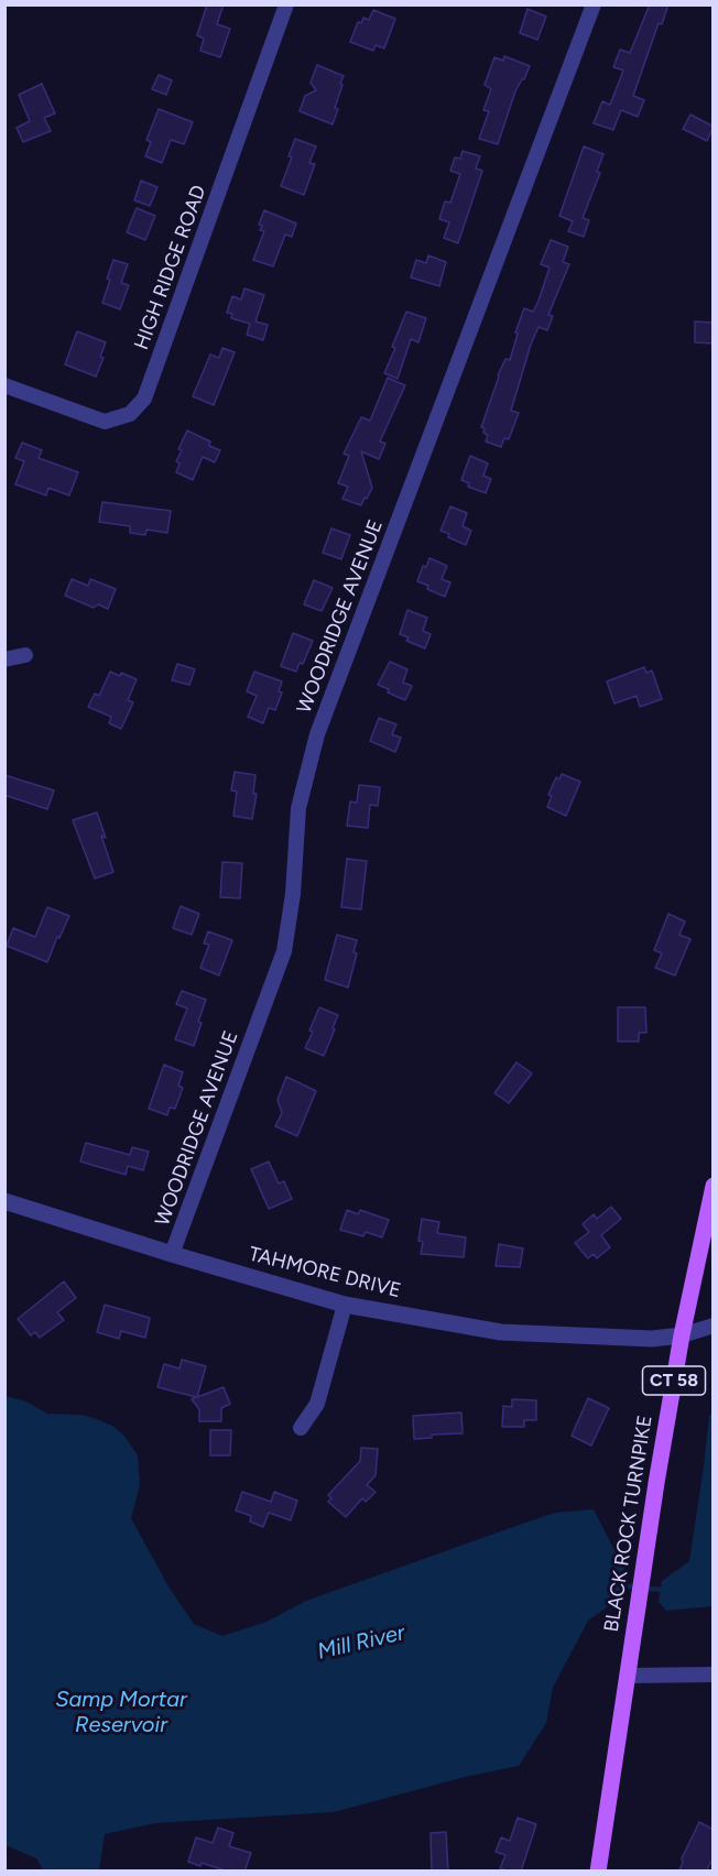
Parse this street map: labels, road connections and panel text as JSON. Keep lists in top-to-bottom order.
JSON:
{
  "streets": {
    "main road": ["CT 58", "BLACK ROCK TURNPIKE"],
    "street": ["HIGH RIDGE ROAD", "WOODRIDGE AVENUE", "TAHMORE DRIVE"]
  },
  "crossings": [
    ["WOODRIDGE AVENUE", "TAHMORE DRIVE"],
    ["TAHMORE DRIVE", "BLACK ROCK TURNPIKE"]
  ],
  "water": ["Mill River", "Samp Mortar Reservoir"]
}
